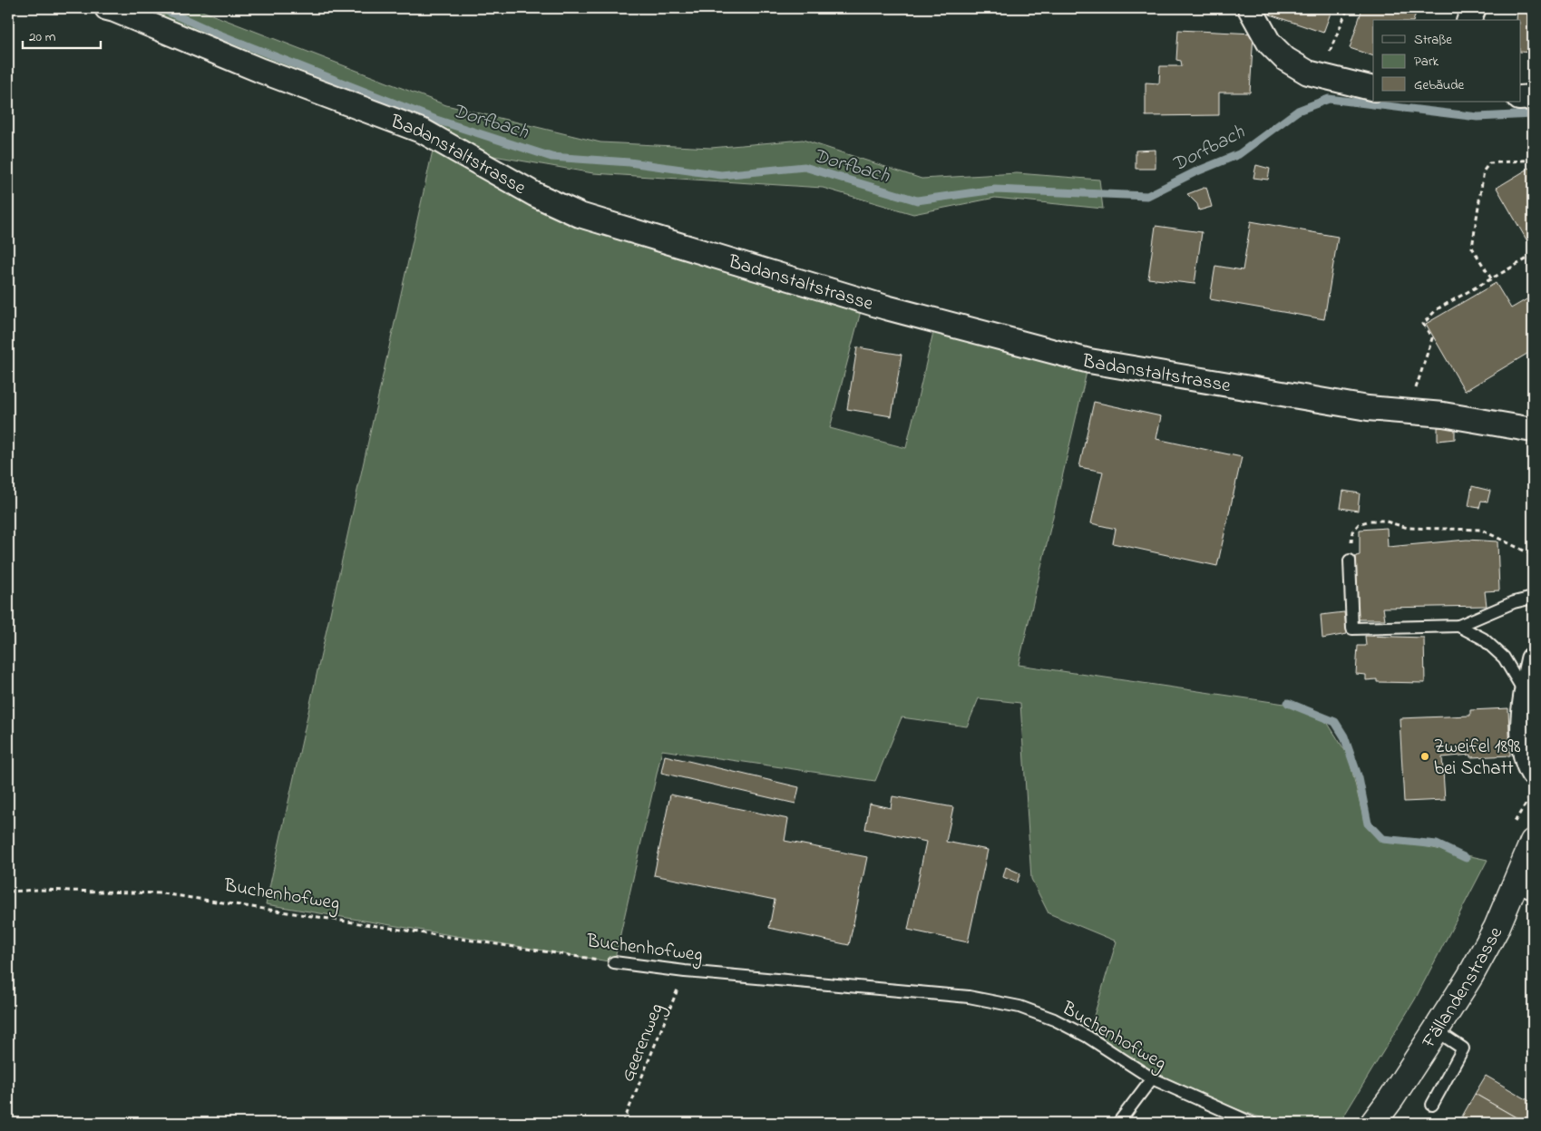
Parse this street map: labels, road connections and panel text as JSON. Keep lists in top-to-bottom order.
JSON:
{
  "streets": {
    "street": ["Badanstaltstrasse", "Fällandenstrasse"],
    "lane": ["Buchenhofweg"],
    "path": ["Geerenweg"]
  },
  "crossings": [
    ["Buchenhofweg", "Geerenweg"]
  ],
  "water": ["Dorfbach"],
  "places": ["Zweifel 1898 bei Schatt"],
  "legend": ["Straße", "Park", "Gebäude"],
  "scale_bar": "20 m"
}
